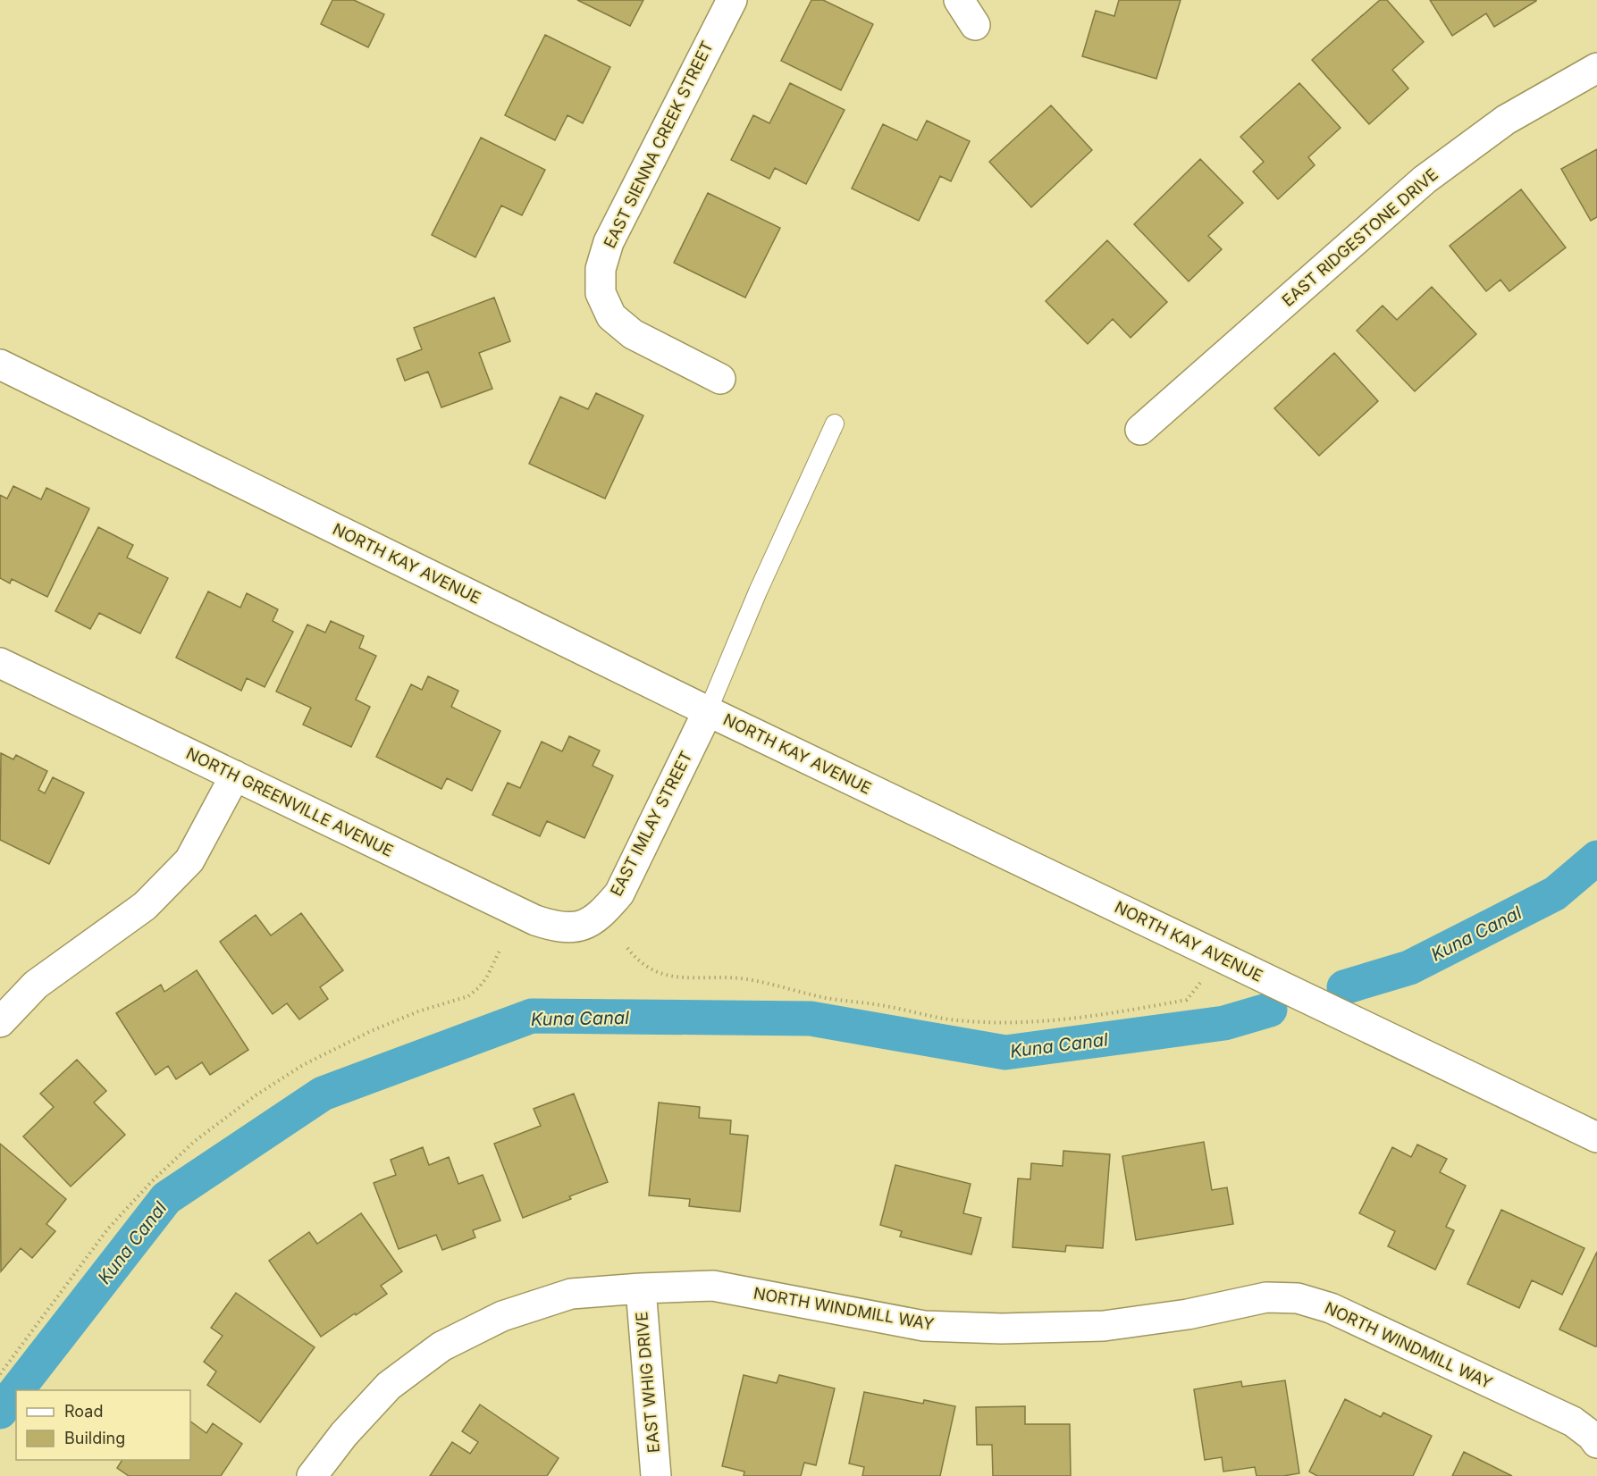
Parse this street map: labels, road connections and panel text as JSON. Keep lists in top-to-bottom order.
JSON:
{
  "streets": {
    "street": [
      "EAST SIENNA CREEK STREET",
      "EAST RIDGESTONE DRIVE",
      "NORTH KAY AVENUE",
      "NORTH GREENVILLE AVENUE",
      "EAST IMLAY STREET",
      "NORTH WINDMILL WAY",
      "EAST WHIG DRIVE"
    ]
  },
  "crossings": [
    ["NORTH KAY AVENUE", "EAST IMLAY STREET"],
    ["NORTH GREENVILLE AVENUE", "EAST IMLAY STREET"],
    ["NORTH WINDMILL WAY", "EAST WHIG DRIVE"]
  ],
  "water": ["Kuna Canal"],
  "legend": ["Road", "Building"]
}
